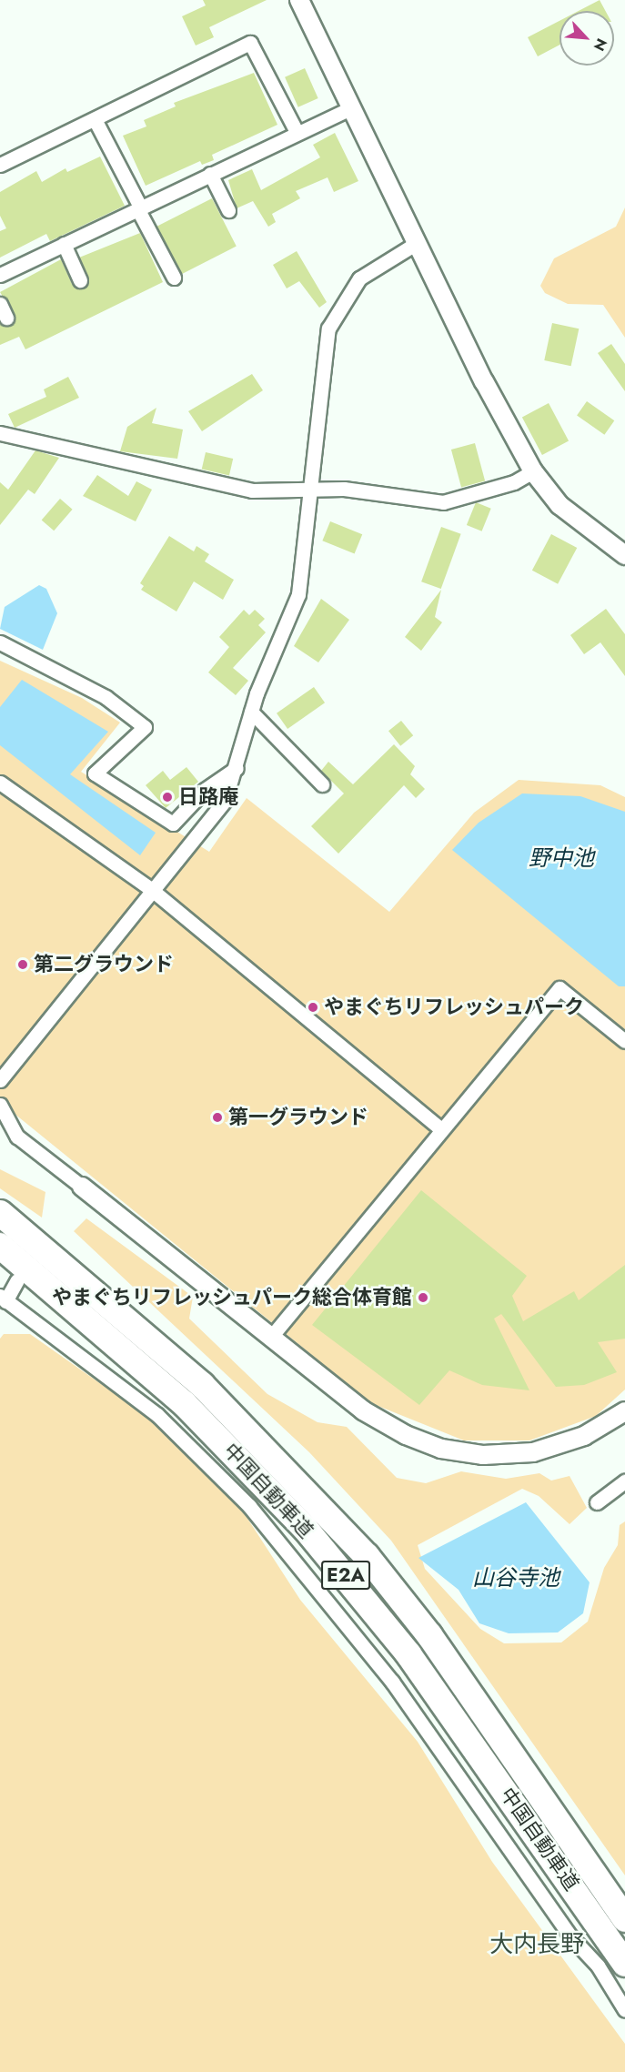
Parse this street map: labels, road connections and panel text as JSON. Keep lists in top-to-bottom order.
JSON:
{
  "streets": {
    "highway": ["中国自動車道", "E2A"]
  },
  "districts": ["大内長野"],
  "water": ["野中池", "山谷寺池"],
  "places": [
    "日路庵",
    "第二グラウンド",
    "やまぐちリフレッシュパーク",
    "第一グラウンド",
    "やまぐちリフレッシュパーク総合体育館"
  ],
  "north": "bottom right"
}
